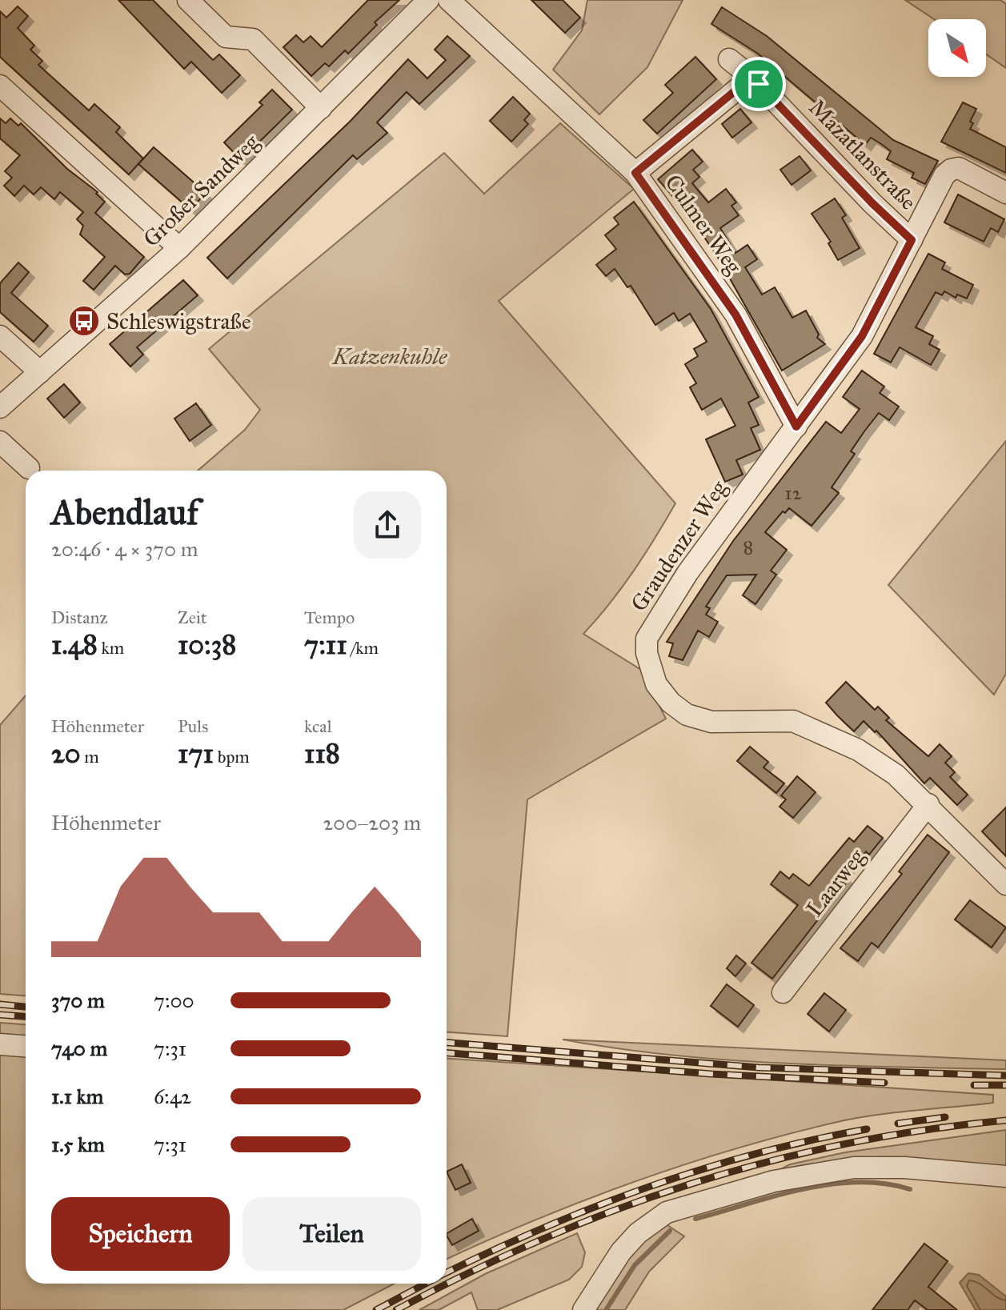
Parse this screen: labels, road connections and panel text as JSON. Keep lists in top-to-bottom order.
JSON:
{
  "streets": {
    "street": [
      "Mazatlanstraße",
      "Großer Sandweg",
      "Culmer Weg",
      "Graudenzer Weg",
      "Laarweg"
    ]
  },
  "crossings": [
    ["Mazatlanstraße", "Graudenzer Weg"],
    ["Culmer Weg", "Graudenzer Weg"],
    ["Graudenzer Weg", "Laarweg"]
  ],
  "parks": ["Katzenkuhle"],
  "places": {
    "bus stop": ["Schleswigstraße"]
  },
  "house_numbers": ["12", "8"],
  "north": "bottom right",
  "page": {
    "heading": ["Abendlauf", "20:46 · 4 × 370 m"],
    "stats": [
      ["Distanz", "1.48 km"],
      ["Zeit", "10:38"],
      ["Tempo", "7:11 /km"],
      ["Höhenmeter", "20 m"],
      ["Puls", "171 bpm"],
      ["kcal", "118"]
    ],
    "chart": ["Höhenmeter", "200–203 m"],
    "list": [
      {
        "name": "370 m",
        "note": "7:00"
      },
      {
        "name": "740 m",
        "note": "7:31"
      },
      {
        "name": "1.1 km",
        "note": "6:42"
      },
      {
        "name": "1.5 km",
        "note": "7:31"
      }
    ],
    "buttons": ["Speichern", "Teilen"]
  }
}
